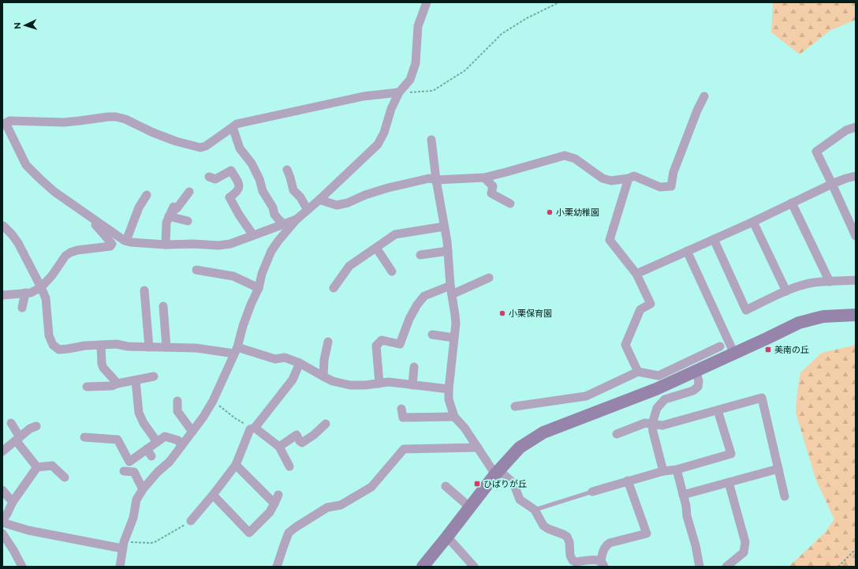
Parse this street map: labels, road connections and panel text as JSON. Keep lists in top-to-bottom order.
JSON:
{
  "places": {
    "other": ["小栗幼稚園", "小栗保育園"],
    "transit": ["美南の丘", "ひばりが丘"]
  },
  "north": "left"
}
